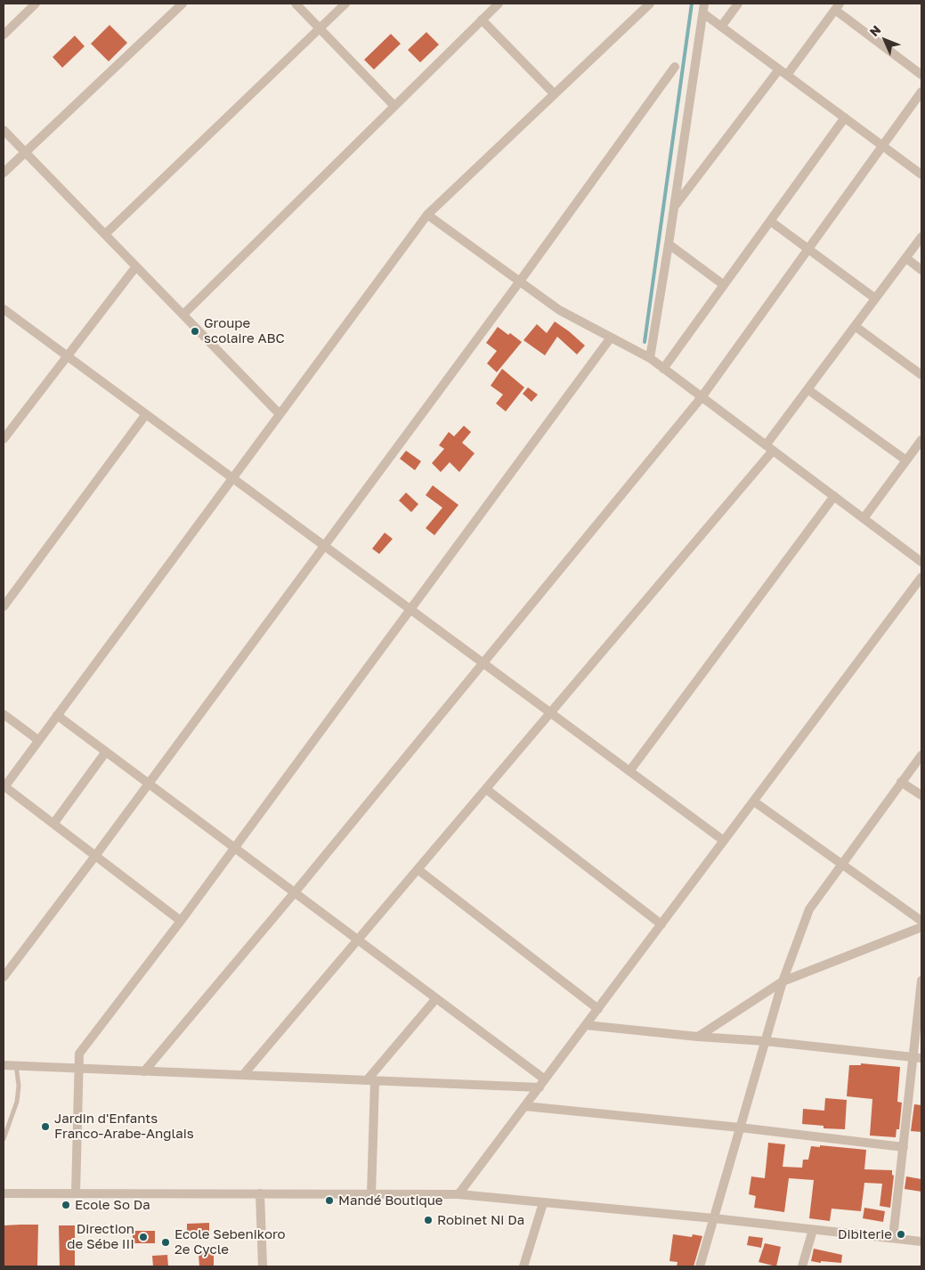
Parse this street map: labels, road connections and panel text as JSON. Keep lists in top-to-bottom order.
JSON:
{
  "places": [
    "Groupe scolaire ABC",
    "Jardin d'Enfants Franco-Arabe-Anglais",
    "Mandé Boutique",
    "Ecole So Da",
    "Robinet Ni Da",
    "Dibiterie",
    "Direction de Sébe III",
    "Ecole Sebenikoro 2e Cycle"
  ],
  "north": "top left"
}
